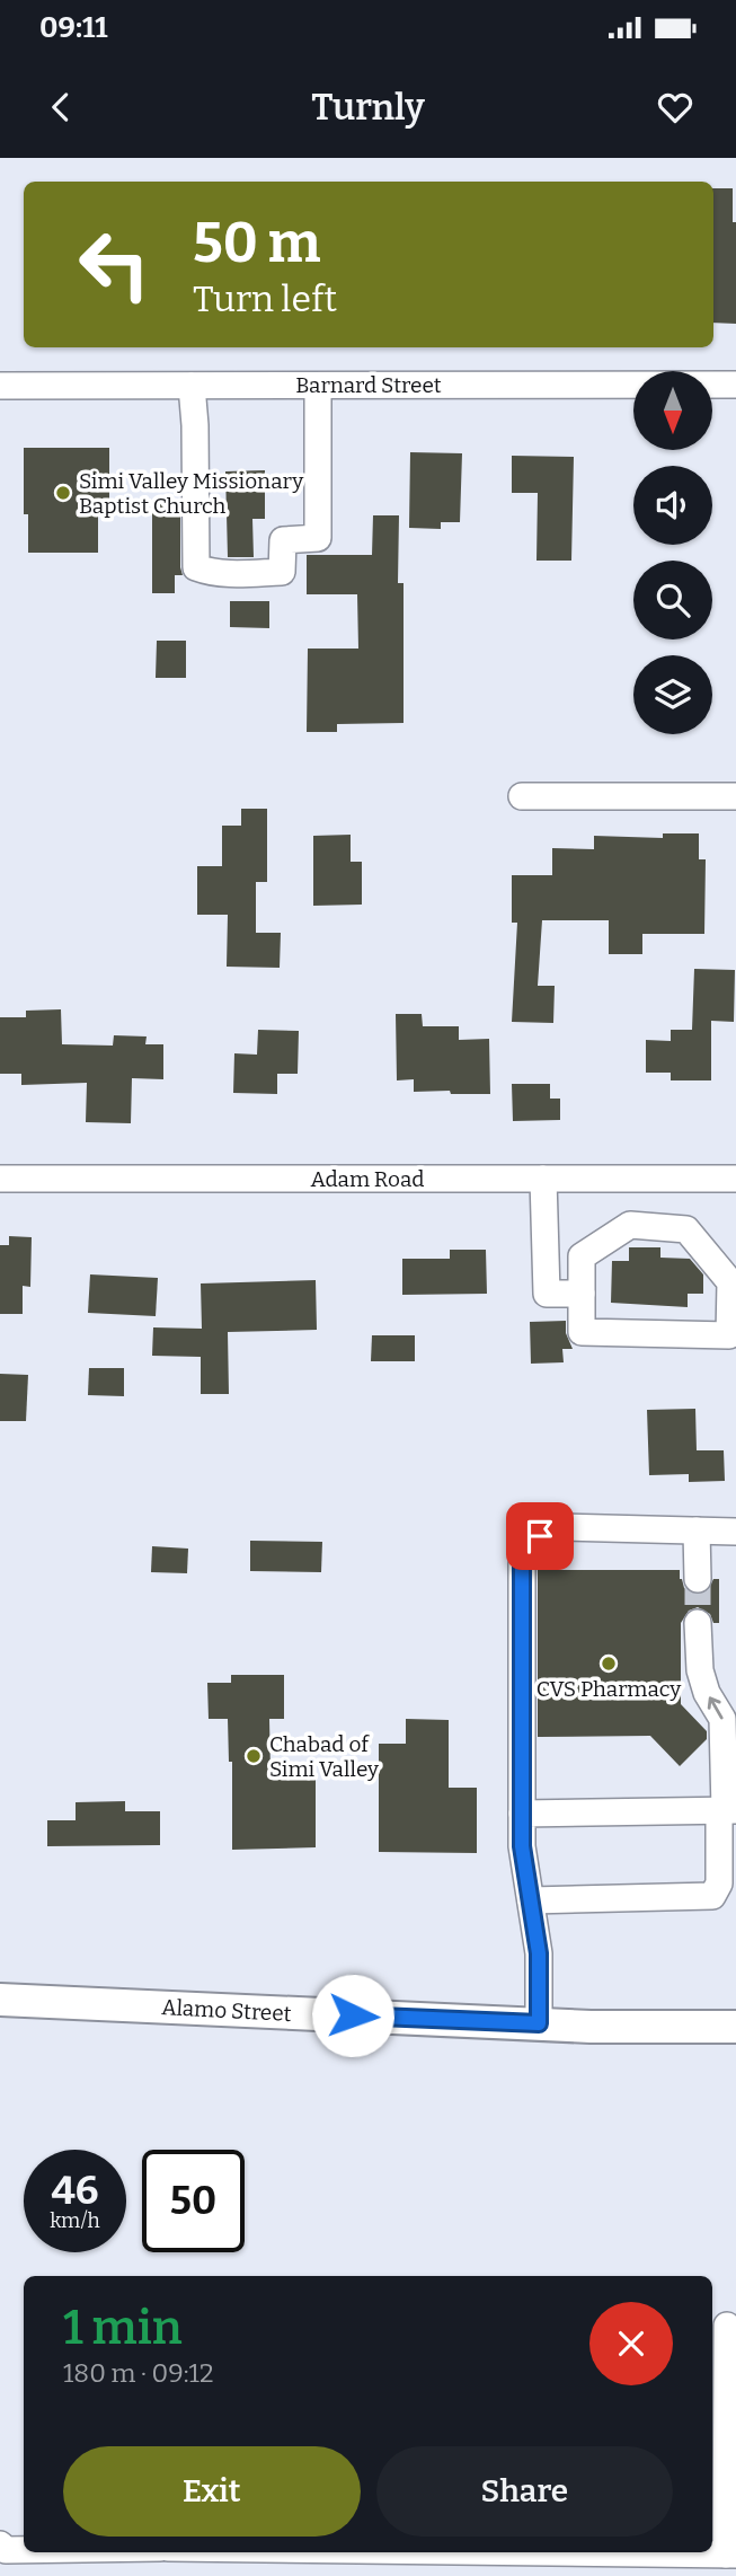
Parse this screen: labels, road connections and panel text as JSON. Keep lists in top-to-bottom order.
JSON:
{
  "streets": {
    "main road": ["Alamo Street"],
    "street": ["Barnard Street", "Adam Road"]
  },
  "places": ["Simi Valley Missionary Baptist Church", "CVS Pharmacy", "Chabad of Simi Valley"],
  "north": "bottom",
  "page": {
    "status": "09:11",
    "header": "Turnly",
    "turn": ["50 m", "Turn left"],
    "speed": "46 km/h",
    "limit": "50",
    "heading": ["1 min", "180 m · 09:12"],
    "buttons": ["Exit", "Share"]
  }
}
